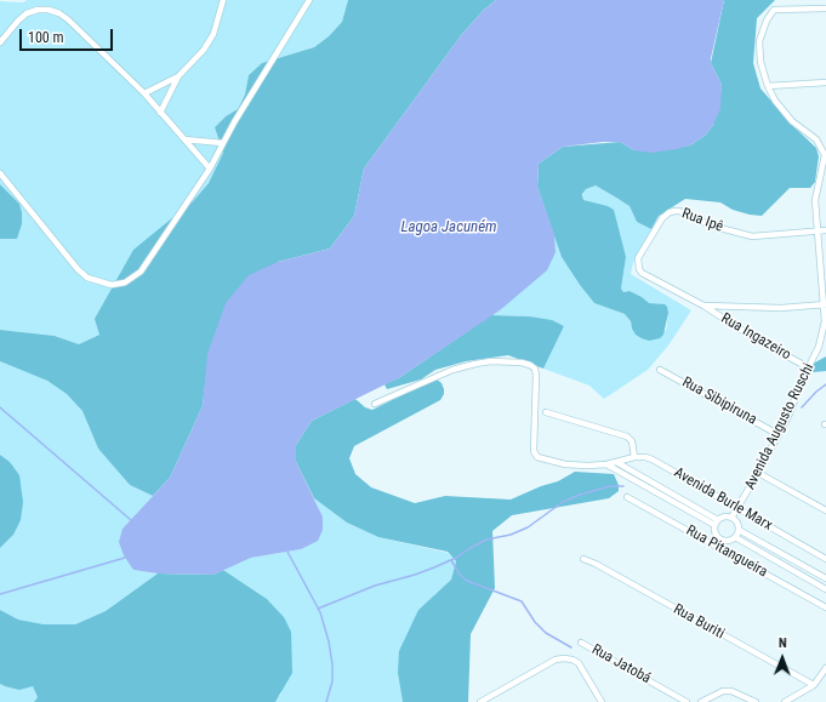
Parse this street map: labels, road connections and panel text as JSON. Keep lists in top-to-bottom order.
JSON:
{
  "streets": {
    "street": [
      "Rua Ipê",
      "Rua Ingazeiro",
      "Rua Sibipiruna",
      "Avenida Augusto Ruschi",
      "Avenida Burle Marx",
      "Rua Pitangueira",
      "Rua Buriti",
      "Rua Jatobá"
    ]
  },
  "crossings": [
    ["Rua Ipê", "Rua Ingazeiro"],
    ["Rua Ipê", "Avenida Augusto Ruschi"],
    ["Rua Ingazeiro", "Avenida Augusto Ruschi"],
    ["Rua Sibipiruna", "Avenida Augusto Ruschi"],
    ["Avenida Augusto Ruschi", "Avenida Burle Marx"]
  ],
  "water": ["Lagoa Jacuném"],
  "scale_bar": "100 m",
  "north": "top"
}
